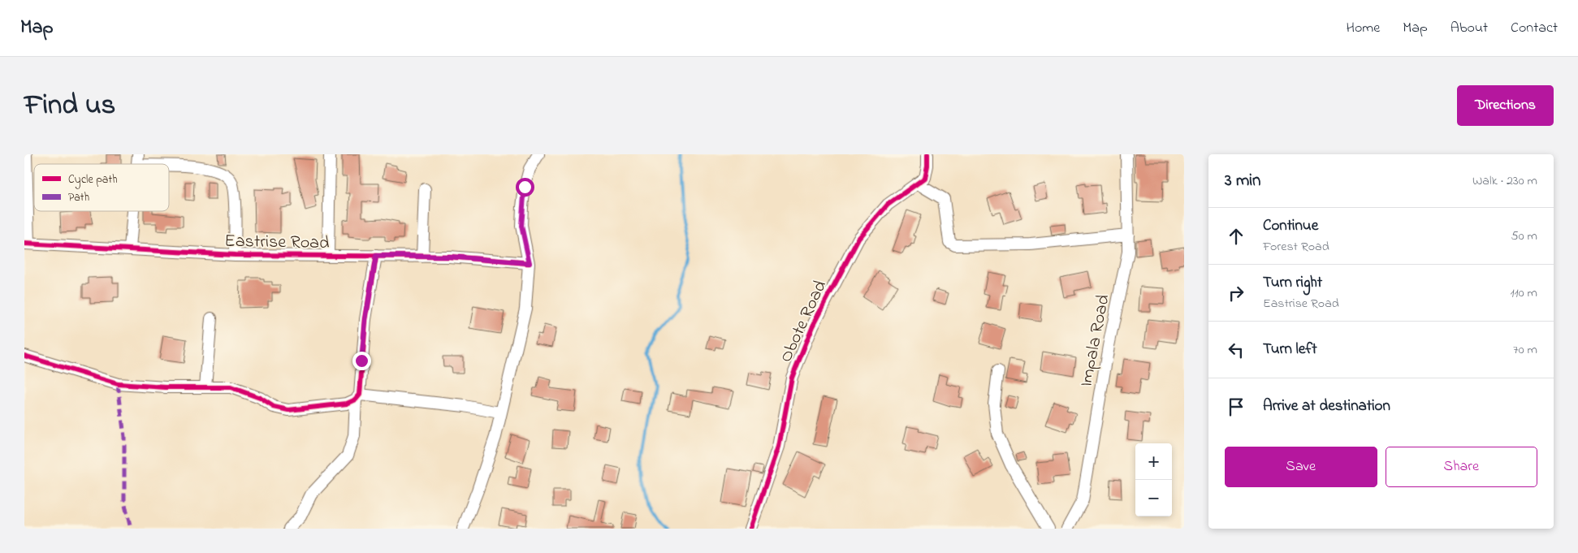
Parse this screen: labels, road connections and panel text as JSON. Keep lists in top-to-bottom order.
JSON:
{
  "streets": {
    "street": ["Eastrise Road", "Obote Road", "Impala Road"]
  },
  "legend": ["Cycle path", "Path"],
  "page": {
    "header": "Map",
    "nav": [
      "Home",
      "Map",
      "About",
      "Contact"
    ],
    "title": "Find us",
    "buttons": [
      "Directions",
      ["Save", "Share"]
    ],
    "heading": ["3 min", "Walk · 230 m"],
    "list": [
      ["Continue", "Forest Road", "50 m"],
      ["Turn right", "Eastrise Road", "110 m"],
      ["Turn left", "70 m"],
      "Arrive at destination"
    ],
    "map_buttons": ["+", "−"]
  }
}
